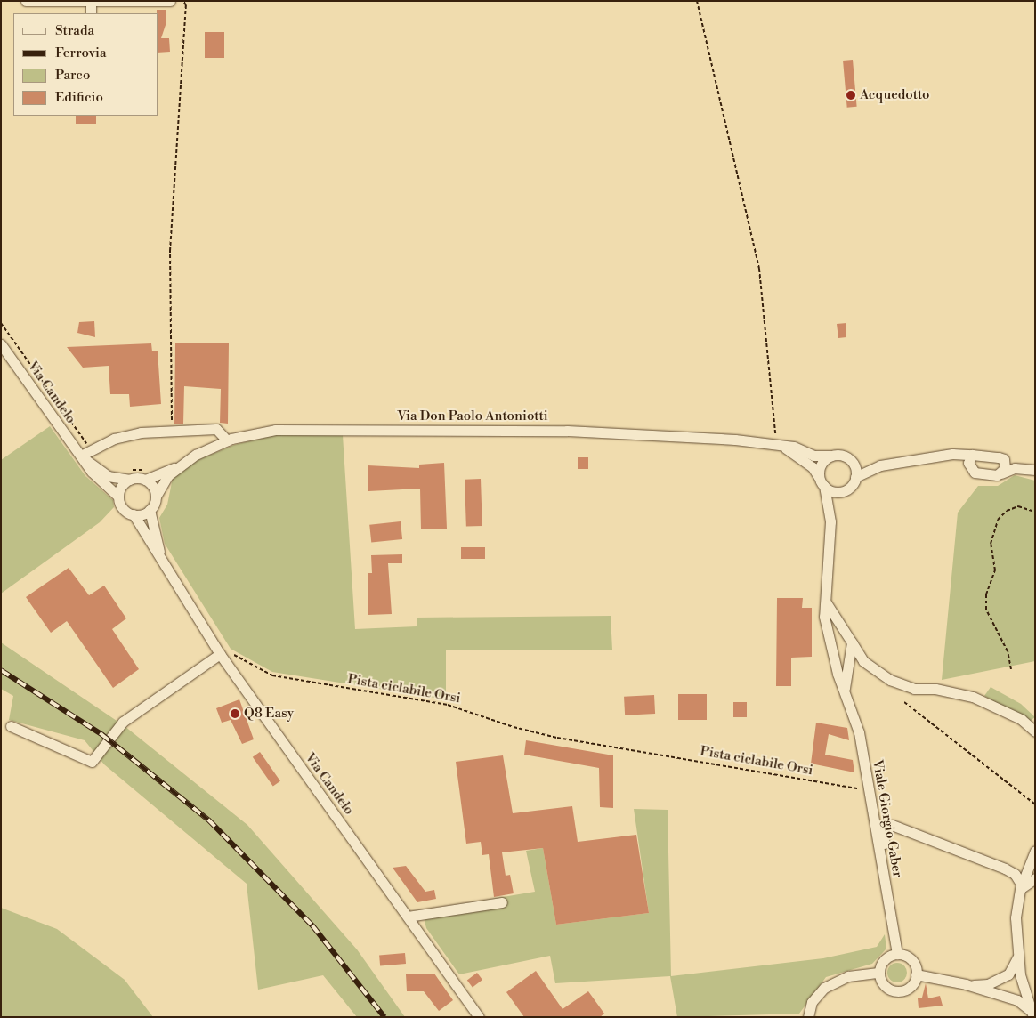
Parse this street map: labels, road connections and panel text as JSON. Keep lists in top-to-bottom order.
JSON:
{
  "streets": {
    "street": ["Via Candelo", "Via Don Paolo Antoniotti", "Viale Giorgio Gaber"],
    "path": ["Pista ciclabile Orsi"]
  },
  "crossings": [
    ["Via Candelo", "Via Don Paolo Antoniotti"],
    ["Via Candelo", "Pista ciclabile Orsi"],
    ["Via Don Paolo Antoniotti", "Viale Giorgio Gaber"],
    ["Pista ciclabile Orsi", "Viale Giorgio Gaber"]
  ],
  "places": ["Acquedotto", "Q8 Easy"],
  "legend": [
    "Strada",
    "Ferrovia",
    "Parco",
    "Edificio"
  ]
}
